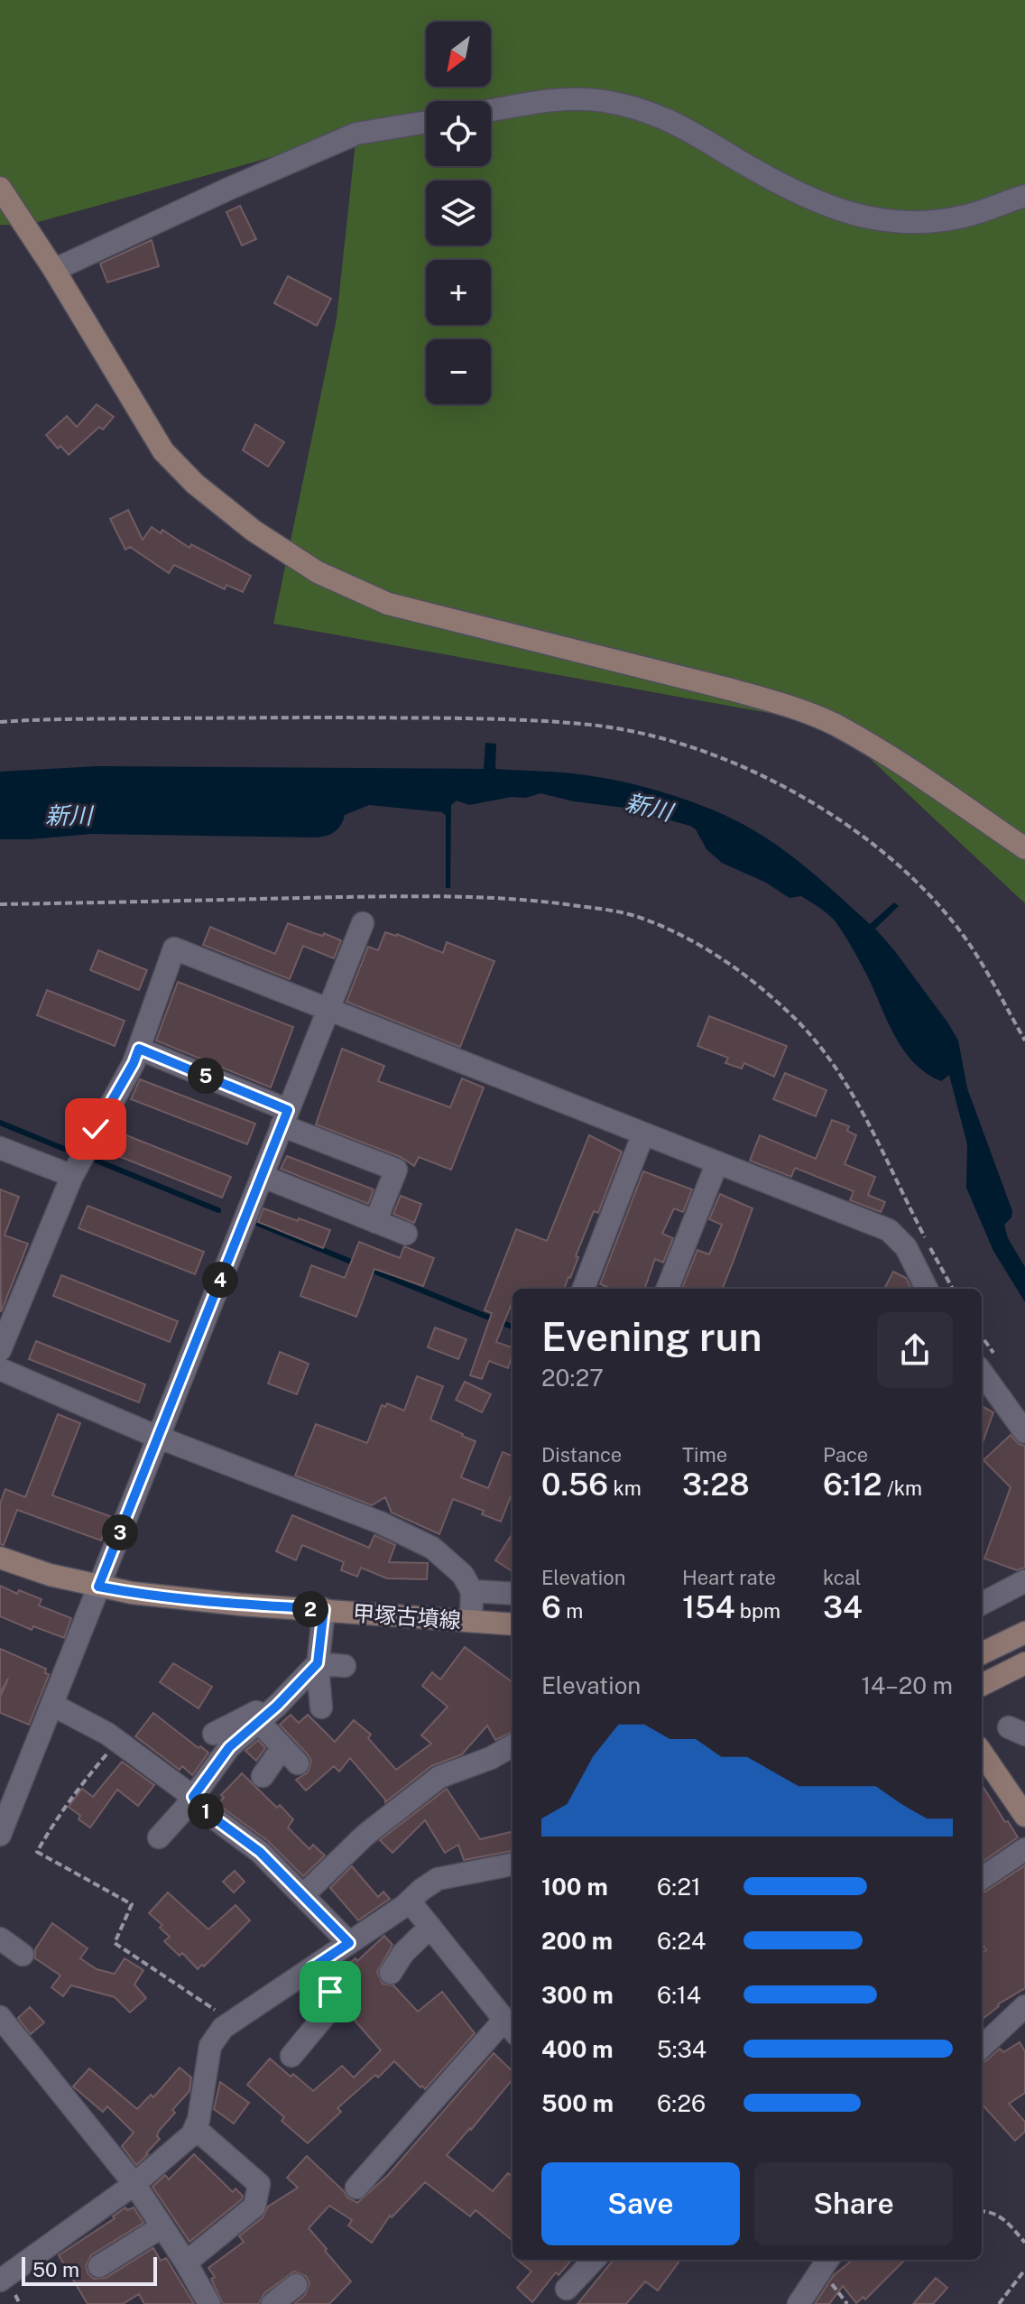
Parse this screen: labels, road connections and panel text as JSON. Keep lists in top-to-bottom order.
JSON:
{
  "streets": {
    "street": ["甲塚古墳線"]
  },
  "water": ["新川"],
  "scale_bar": "50 m",
  "north": "bottom left",
  "page": {
    "map_buttons": ["+", "−"],
    "pins": [
      "5",
      "4",
      "3",
      "2",
      "1"
    ],
    "heading": ["Evening run", "20:27"],
    "stats": [
      ["Distance", "0.56 km"],
      ["Time", "3:28"],
      ["Pace", "6:12 /km"],
      ["Elevation", "6 m"],
      ["Heart rate", "154 bpm"],
      ["kcal", "34"]
    ],
    "chart": ["Elevation", "14–20 m"],
    "list": [
      {
        "name": "100 m",
        "note": "6:21"
      },
      {
        "name": "200 m",
        "note": "6:24"
      },
      {
        "name": "300 m",
        "note": "6:14"
      },
      {
        "name": "400 m",
        "note": "5:34"
      },
      {
        "name": "500 m",
        "note": "6:26"
      }
    ],
    "buttons": ["Save", "Share"],
    "scale": "50 m"
  }
}
